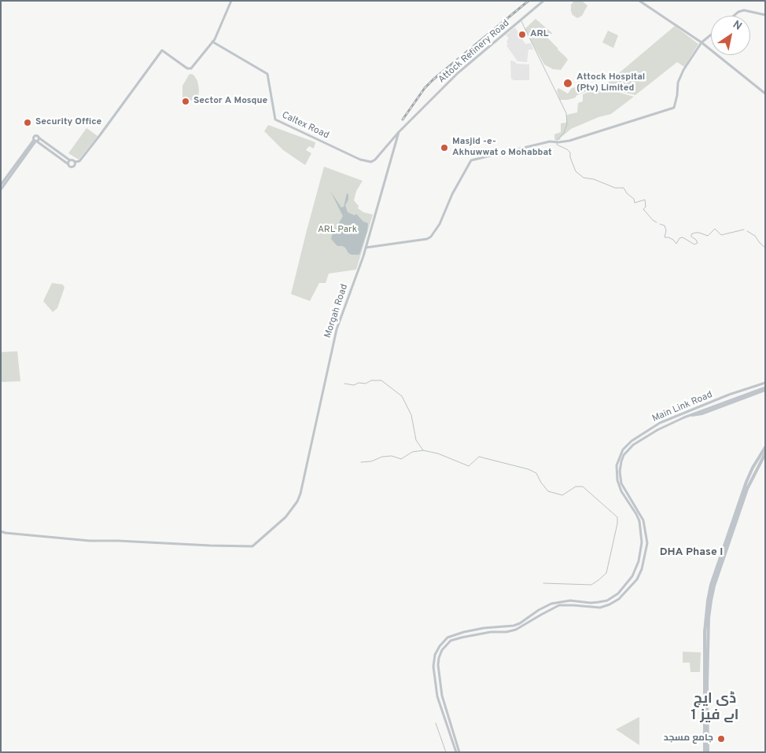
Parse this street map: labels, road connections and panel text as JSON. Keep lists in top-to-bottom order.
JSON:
{
  "streets": {
    "street": [
      "Attock Refinery Road",
      "Caltex Road",
      "Morgah Road",
      "Main Link Road"
    ]
  },
  "crossings": [
    ["Attock Refinery Road", "Caltex Road"],
    ["Attock Refinery Road", "Morgah Road"],
    ["Caltex Road", "Morgah Road"]
  ],
  "districts": ["DHA Phase I", "ڈی ایچ اے فیز 1"],
  "parks": ["ARL Park"],
  "places": [
    "ARL",
    "Attock Hospital (Ptv) Limited",
    "Sector A Mosque",
    "Security Office",
    "Masjid -e- Akhuwwat o Mohabbat",
    "جامع مسجد"
  ],
  "north": "top right"
}
